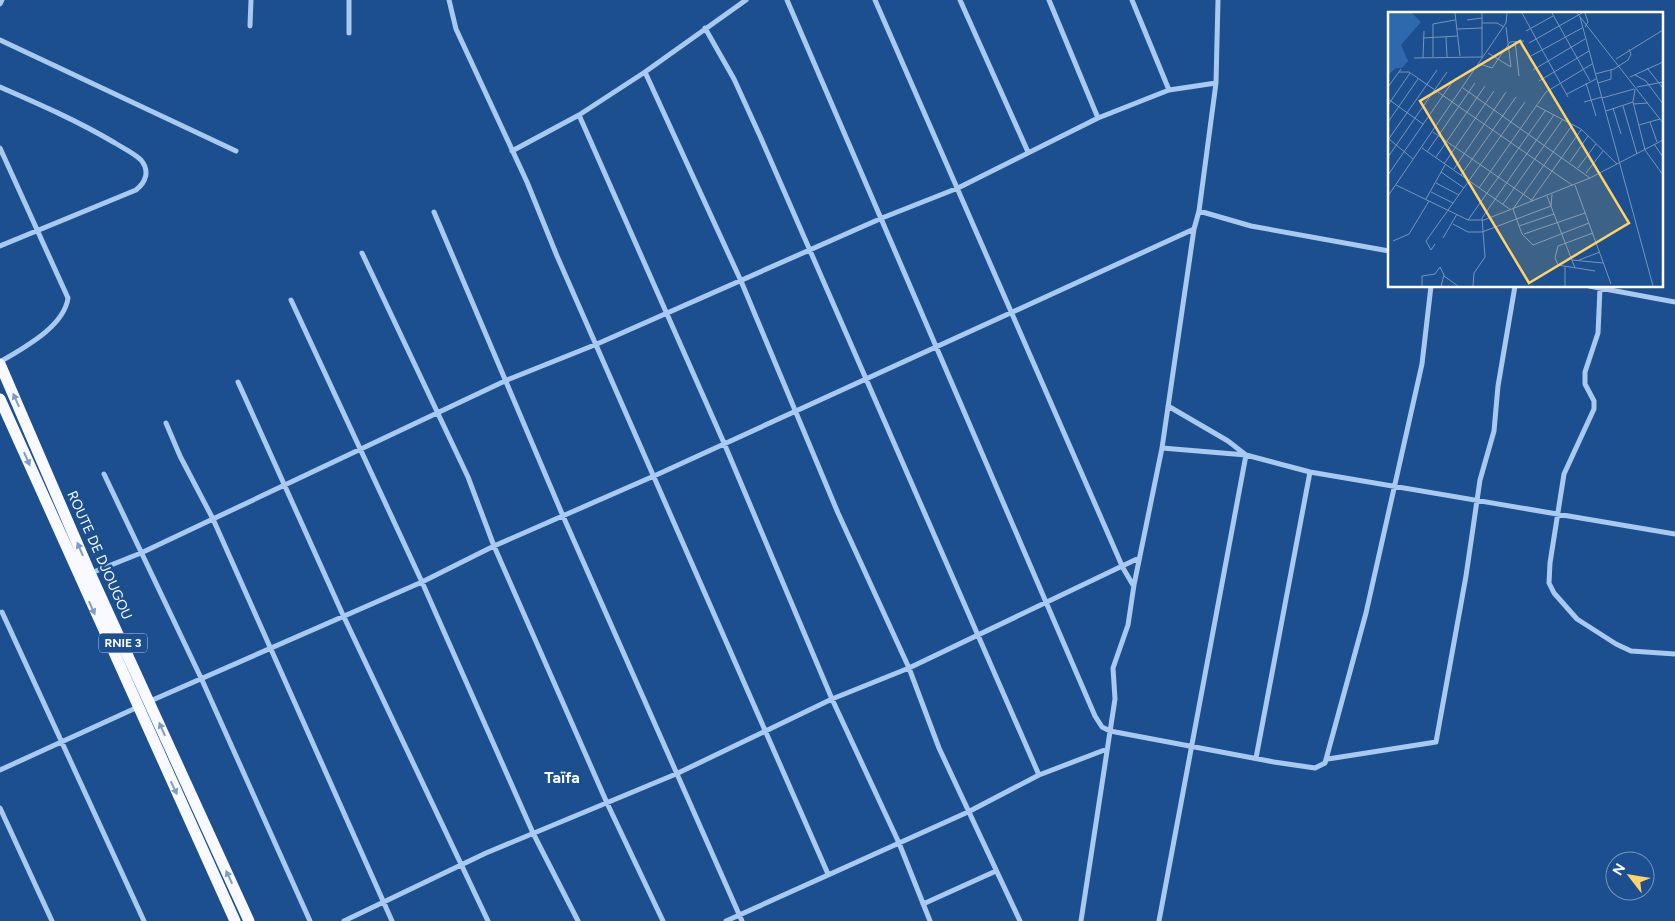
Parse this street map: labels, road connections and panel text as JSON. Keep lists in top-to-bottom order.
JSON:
{
  "streets": {
    "highway": ["ROUTE DE DJOUGOU", "RNIE 3"]
  },
  "districts": ["Taïfa"],
  "north": "top left"
}
